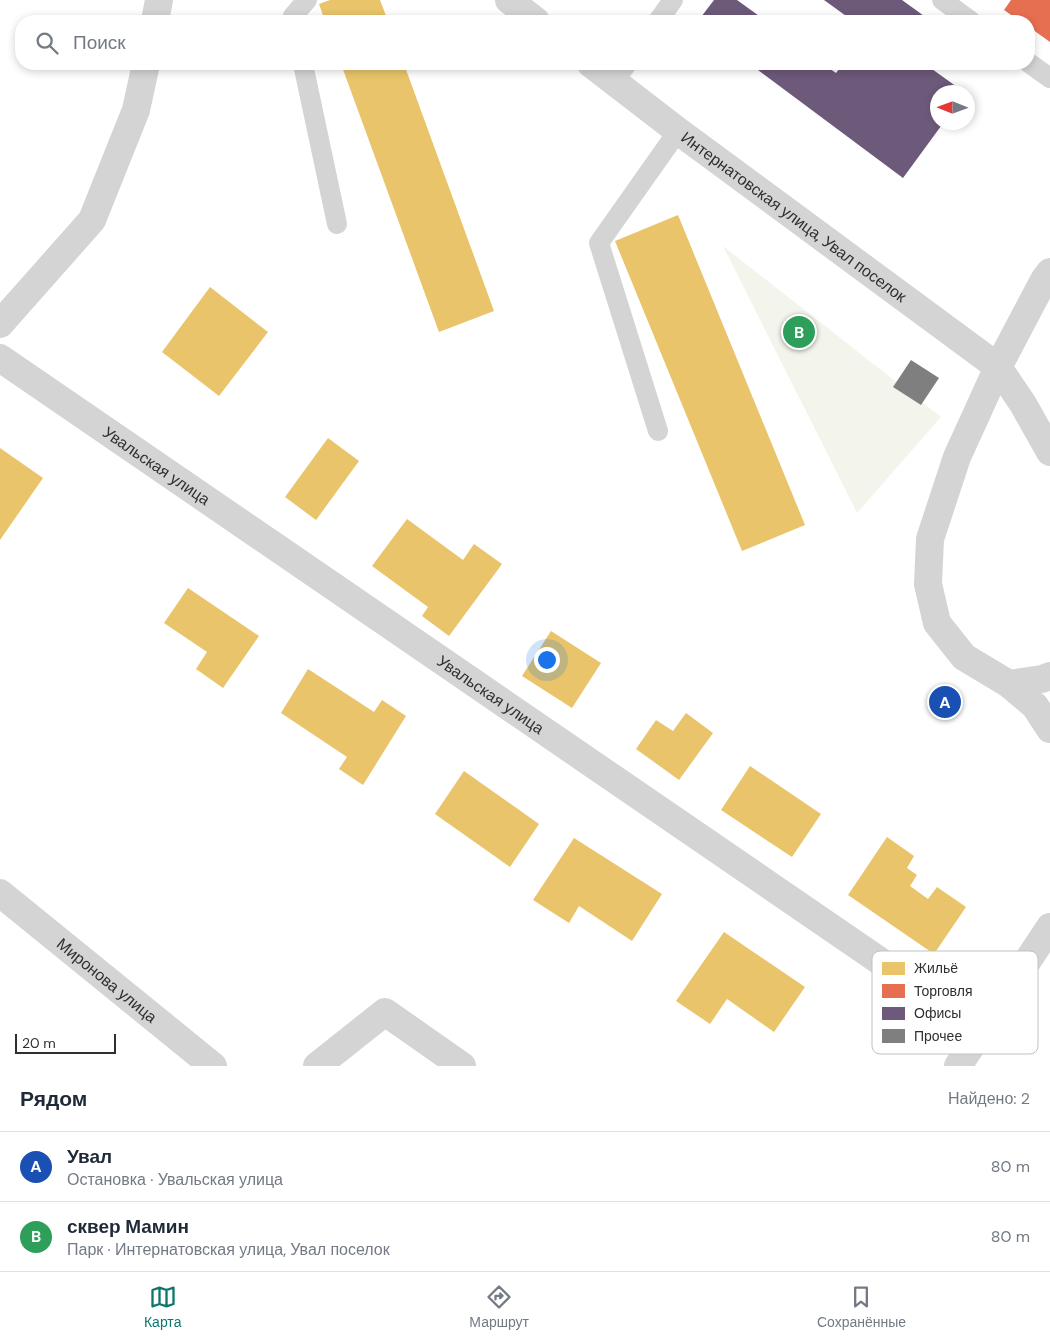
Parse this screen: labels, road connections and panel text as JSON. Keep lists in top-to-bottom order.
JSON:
{
  "streets": {
    "street": ["Интернатовская улица, Увал поселок", "Увальская улица", "Миронова улица"]
  },
  "legend": [
    "Жильё",
    "Торговля",
    "Офисы",
    "Прочее"
  ],
  "scale_bar": "20 m",
  "north": "left",
  "page": {
    "search": "Поиск",
    "pins": ["B", "A"],
    "scale": "20 m",
    "heading": ["Рядом", "Найдено: 2"],
    "list": [
      {
        "mark": "A",
        "name": "Увал",
        "note": "Остановка · Увальская улица",
        "value": "80 m"
      },
      {
        "mark": "B",
        "name": "сквер Мамин",
        "note": "Парк · Интернатовская улица, Увал поселок",
        "value": "80 m"
      }
    ],
    "nav": ["Карта", "Маршрут", "Сохранённые"]
  }
}
